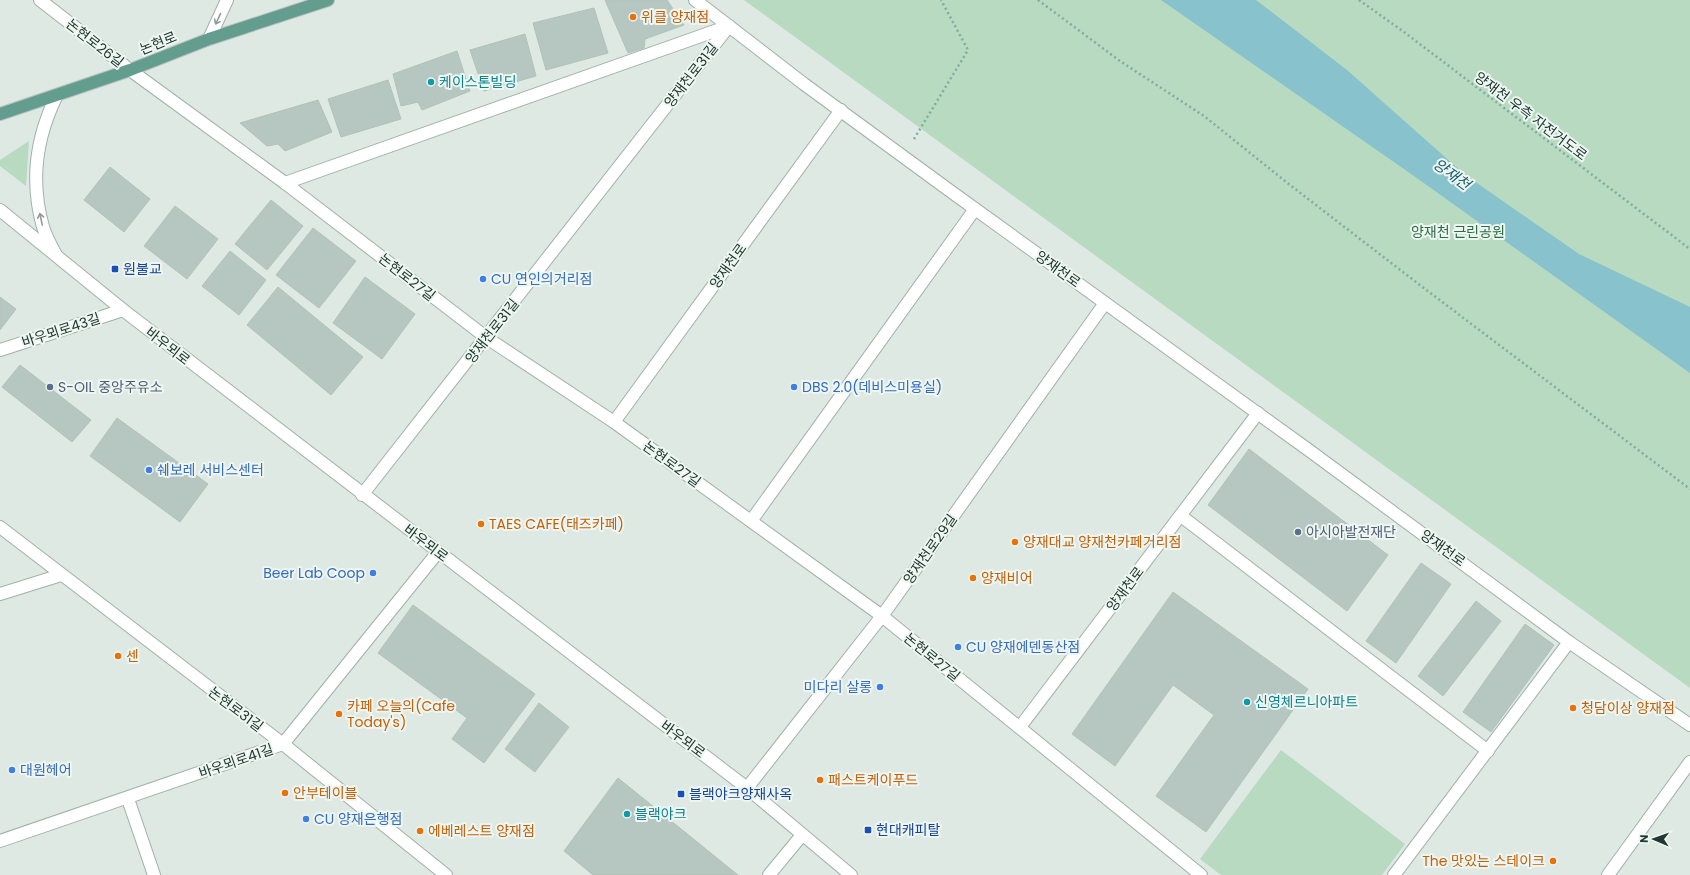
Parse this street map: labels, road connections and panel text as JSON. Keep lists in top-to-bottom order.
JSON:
{
  "streets": {
    "main road": ["논현로"],
    "street": [
      "논현로26길",
      "양재천로31길",
      "양재천로",
      "논현로27길",
      "바우뫼로43길",
      "바우뫼로",
      "양재천로29길",
      "논현로31길",
      "바우뫼로41길"
    ],
    "path": ["양재천 우측 자전거도로"]
  },
  "crossings": [
    ["논현로26길", "논현로"],
    ["논현로26길", "논현로27길"],
    ["논현로", "논현로27길"],
    ["양재천로31길", "양재천로"],
    ["양재천로31길", "논현로27길"],
    ["양재천로31길", "바우뫼로"],
    ["양재천로", "논현로27길"],
    ["양재천로", "양재천로29길"],
    ["논현로27길", "양재천로29길"],
    ["바우뫼로43길", "바우뫼로"],
    ["바우뫼로", "양재천로29길"],
    ["바우뫼로", "바우뫼로41길"],
    ["논현로31길", "바우뫼로41길"]
  ],
  "water": ["양재천"],
  "parks": ["양재천 근린공원"],
  "places": {
    "other": [
      "위클 양재점",
      "케이스톤빌딩",
      "CU 연인의거리점",
      "S-OIL 중앙주유소",
      "DBS 2.0(데비스미용실)",
      "쉐보레 서비스센터",
      "TAES CAFE(태즈카페)",
      "아시아발전재단",
      "양재대교 양재천카페거리점",
      "Beer Lab Coop",
      "양재비어",
      "CU 양재에덴동산점",
      "센",
      "미다리 살롱",
      "신영체르니아파트",
      "청담이상 양재점",
      "카페 오늘의(Cafe Today's)",
      "대원헤어",
      "패스트케이푸드",
      "안부테이블",
      "블랙야크",
      "CU 양재은행점",
      "에베레스트 양재점",
      "The 맛있는 스테이크"
    ],
    "transit": ["원불교", "블랙야크양재사옥", "현대캐피탈"]
  },
  "north": "left"
}
